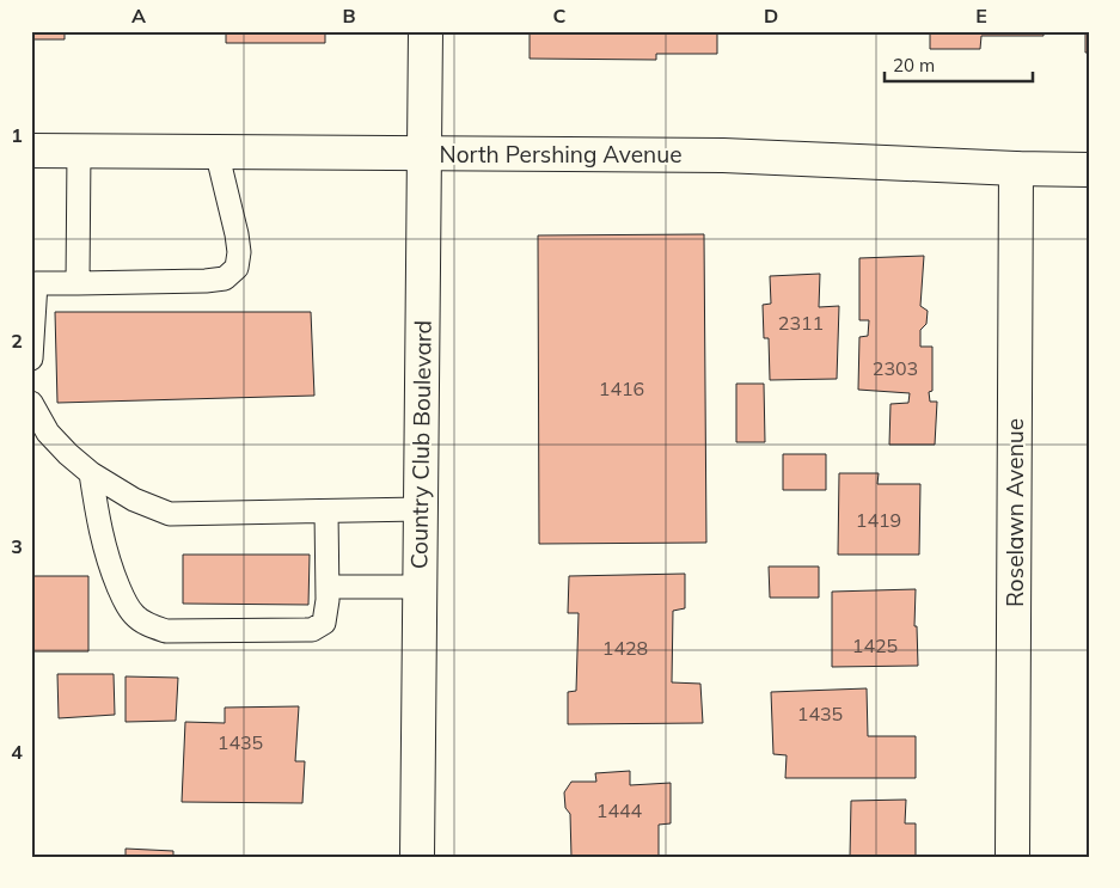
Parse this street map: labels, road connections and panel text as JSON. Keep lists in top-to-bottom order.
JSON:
{
  "streets": {
    "street": ["North Pershing Avenue", "Country Club Boulevard", "Roselawn Avenue"]
  },
  "crossings": [
    ["North Pershing Avenue", "Country Club Boulevard"],
    ["North Pershing Avenue", "Roselawn Avenue"]
  ],
  "house_numbers": [
    "2311",
    "2303",
    "1416",
    "1419",
    "1425",
    "1428",
    "1435",
    "1435",
    "1444"
  ],
  "scale_bar": "20 m",
  "grid": {
    "columns": [
      "A",
      "B",
      "C",
      "D",
      "E"
    ],
    "rows": [
      "1",
      "2",
      "3",
      "4"
    ]
  }
}
